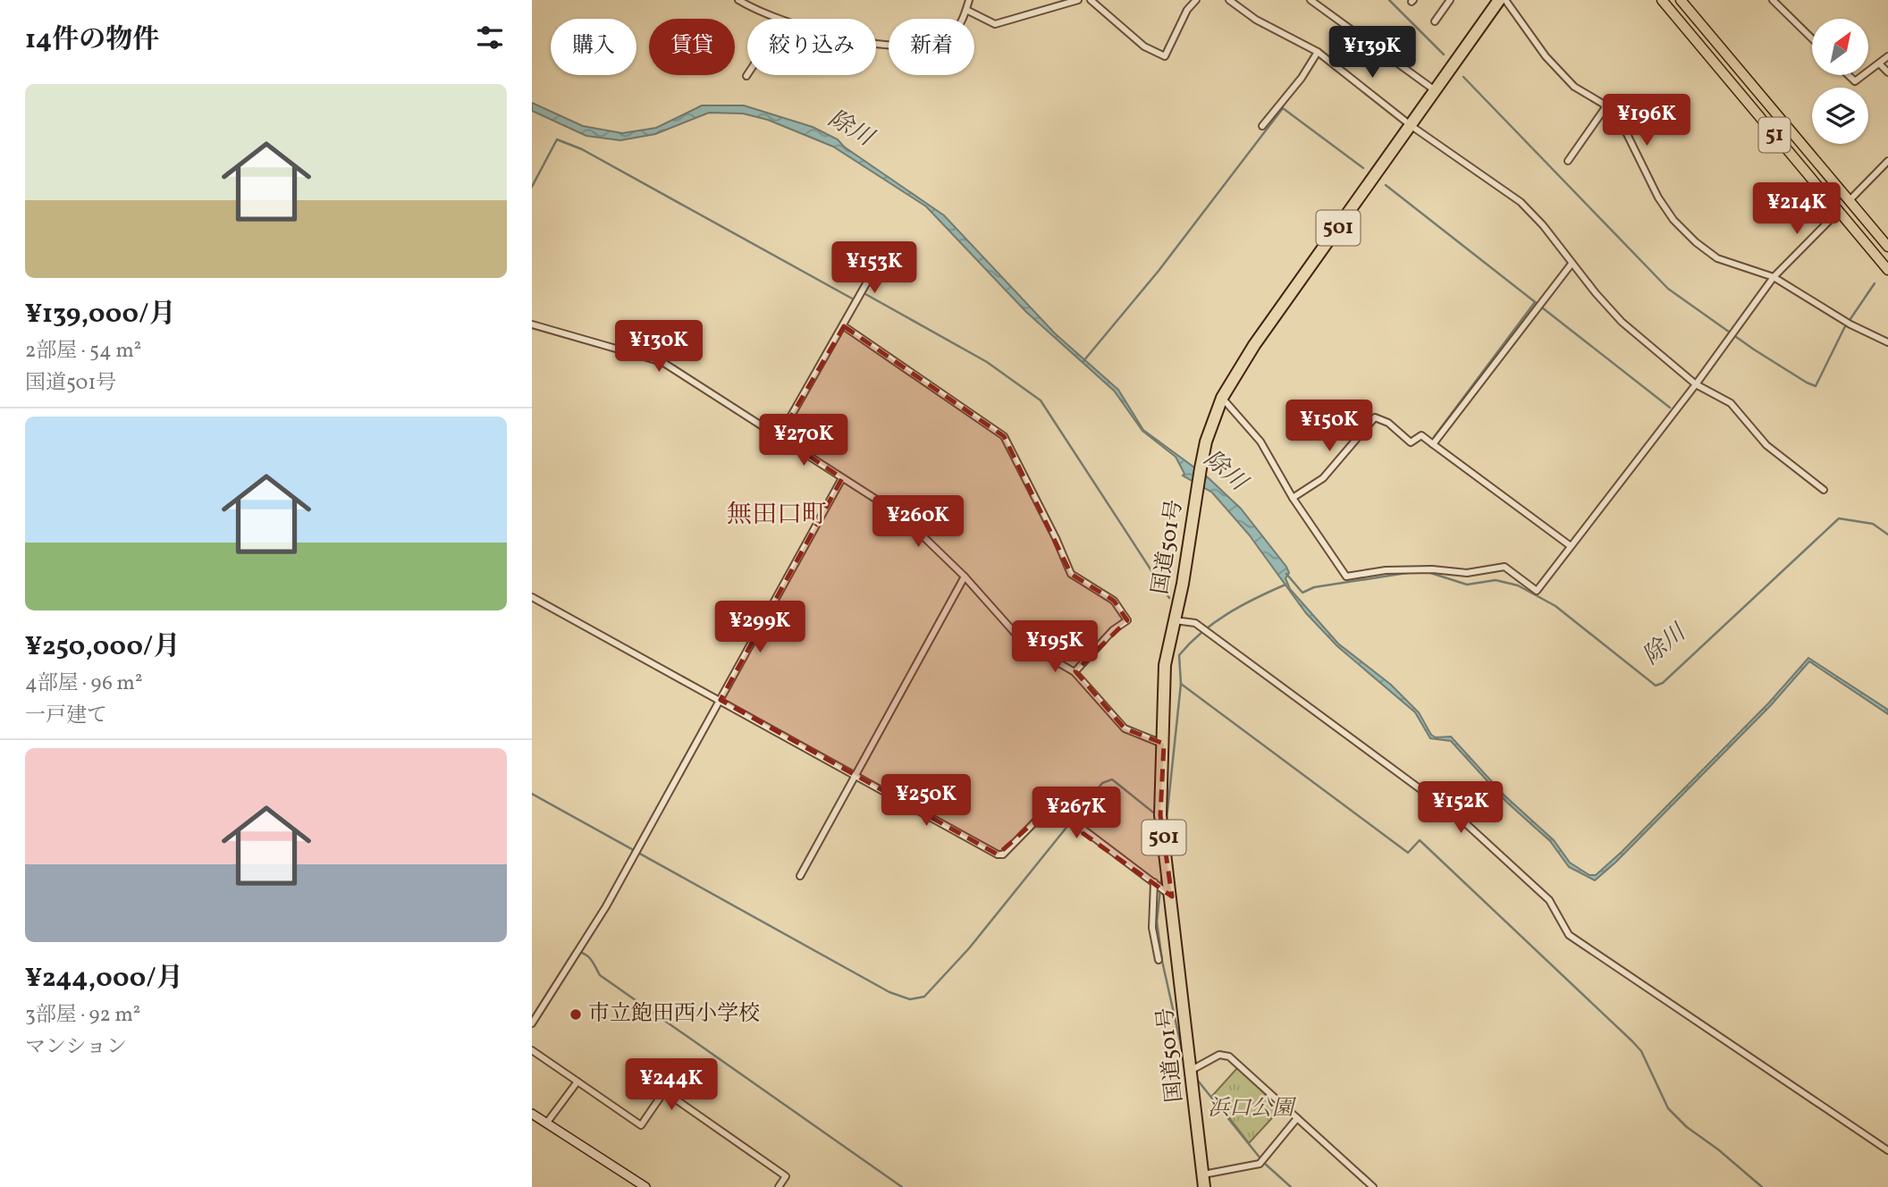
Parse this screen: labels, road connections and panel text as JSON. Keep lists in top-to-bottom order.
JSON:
{
  "streets": {
    "highway": ["501", "国道501号"],
    "main road": ["51"]
  },
  "districts": ["無田口町"],
  "water": ["除川"],
  "parks": ["浜口公園"],
  "places": ["市立飽田西小学校"],
  "north": "top right",
  "page": {
    "heading": "14件の物件",
    "chip": [
      "購入",
      "賃貸",
      "絞り込み",
      "新着"
    ],
    "price": [
      "¥139K",
      "¥196K",
      "¥214K",
      "¥153K",
      "¥130K",
      "¥150K",
      "¥270K",
      "¥260K",
      "¥299K",
      "¥195K",
      "¥250K",
      "¥152K",
      "¥267K",
      "¥244K"
    ],
    "list": [
      {
        "name": "¥139,000/月",
        "note": "2部屋 · 54 m² · 国道501号"
      },
      {
        "name": "¥250,000/月",
        "note": "4部屋 · 96 m² · 一戸建て"
      },
      {
        "name": "¥244,000/月",
        "note": "3部屋 · 92 m² · マンション"
      }
    ]
  }
}
